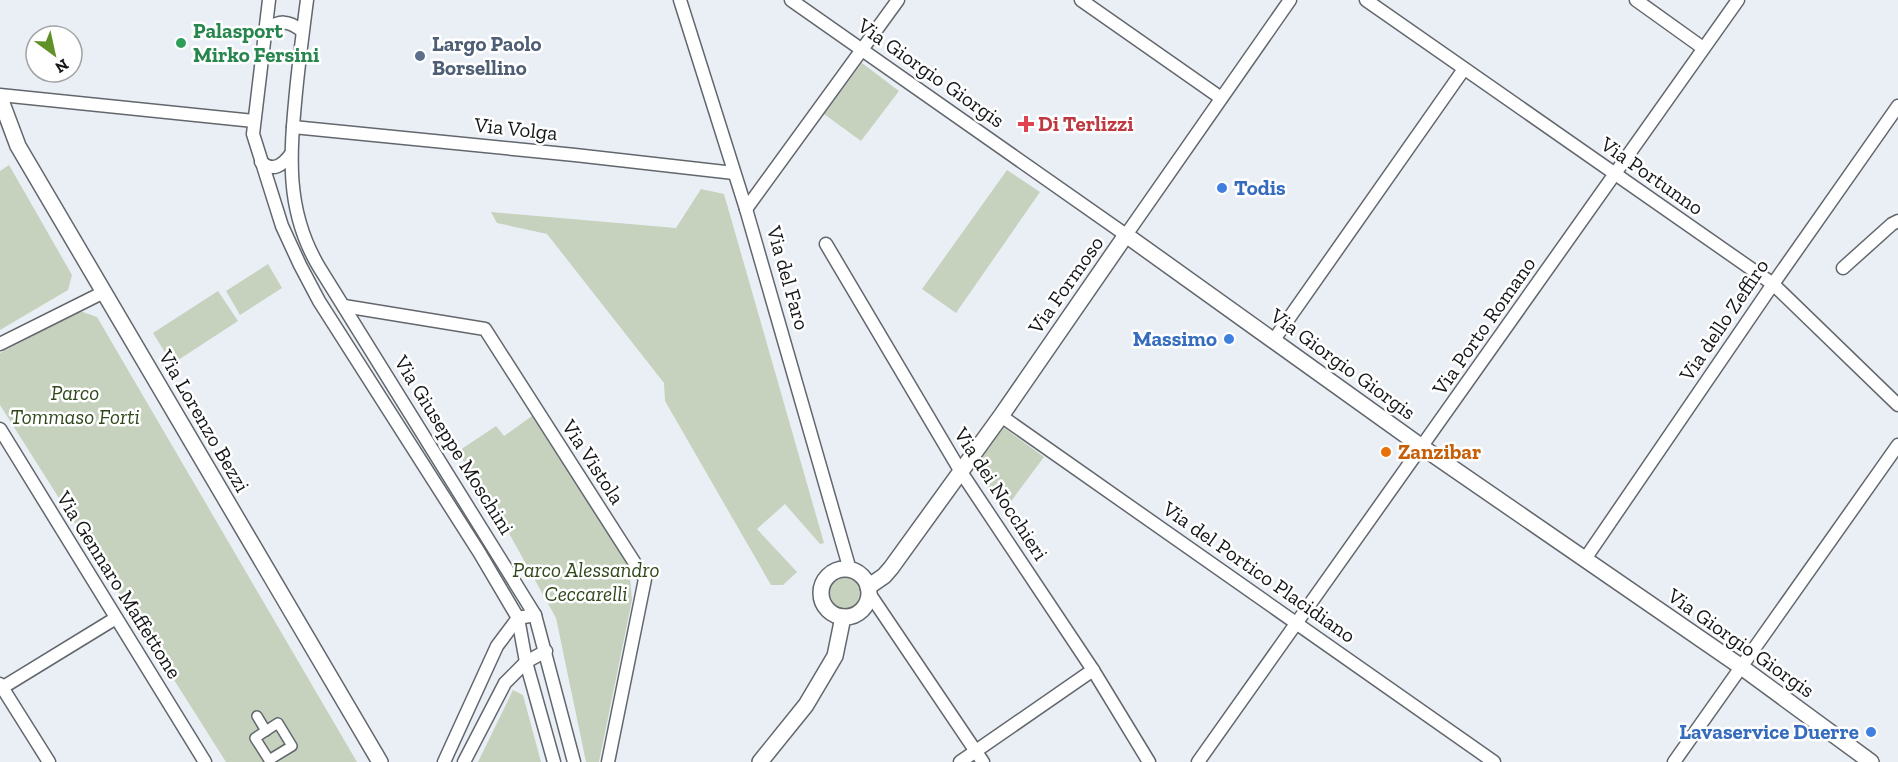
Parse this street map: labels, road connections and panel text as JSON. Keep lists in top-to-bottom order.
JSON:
{
  "streets": {
    "street": [
      "Via Giorgio Giorgis",
      "Via Volga",
      "Via Portunno",
      "Via del Faro",
      "Via Formoso",
      "Via dello Zeffiro",
      "Via Porto Romano",
      "Via Lorenzo Bezzi",
      "Via Giuseppe Moschini",
      "Via Vistola",
      "Via dei Nocchieri",
      "Via del Portico Placidiano",
      "Via Gennaro Maffettone"
    ]
  },
  "crossings": [
    ["Via Giorgio Giorgis", "Via Formoso"],
    ["Via Giorgio Giorgis", "Via dello Zeffiro"],
    ["Via Giorgio Giorgis", "Via Porto Romano"],
    ["Via Volga", "Via del Faro"],
    ["Via Volga", "Via Giuseppe Moschini"],
    ["Via Portunno", "Via dello Zeffiro"],
    ["Via Portunno", "Via Porto Romano"],
    ["Via del Faro", "Via Formoso"],
    ["Via Formoso", "Via dei Nocchieri"],
    ["Via Formoso", "Via del Portico Placidiano"],
    ["Via Porto Romano", "Via del Portico Placidiano"],
    ["Via Giuseppe Moschini", "Via Vistola"]
  ],
  "parks": ["Parco Tommaso Forti", "Parco Alessandro Ceccarelli"],
  "places": {
    "other": [
      "Palasport Mirko Fersini",
      "Largo Paolo Borsellino",
      "Todis",
      "Massimo",
      "Zanzibar",
      "Lavaservice Duerre"
    ],
    "health": ["Di Terlizzi"]
  },
  "north": "bottom right"
}
